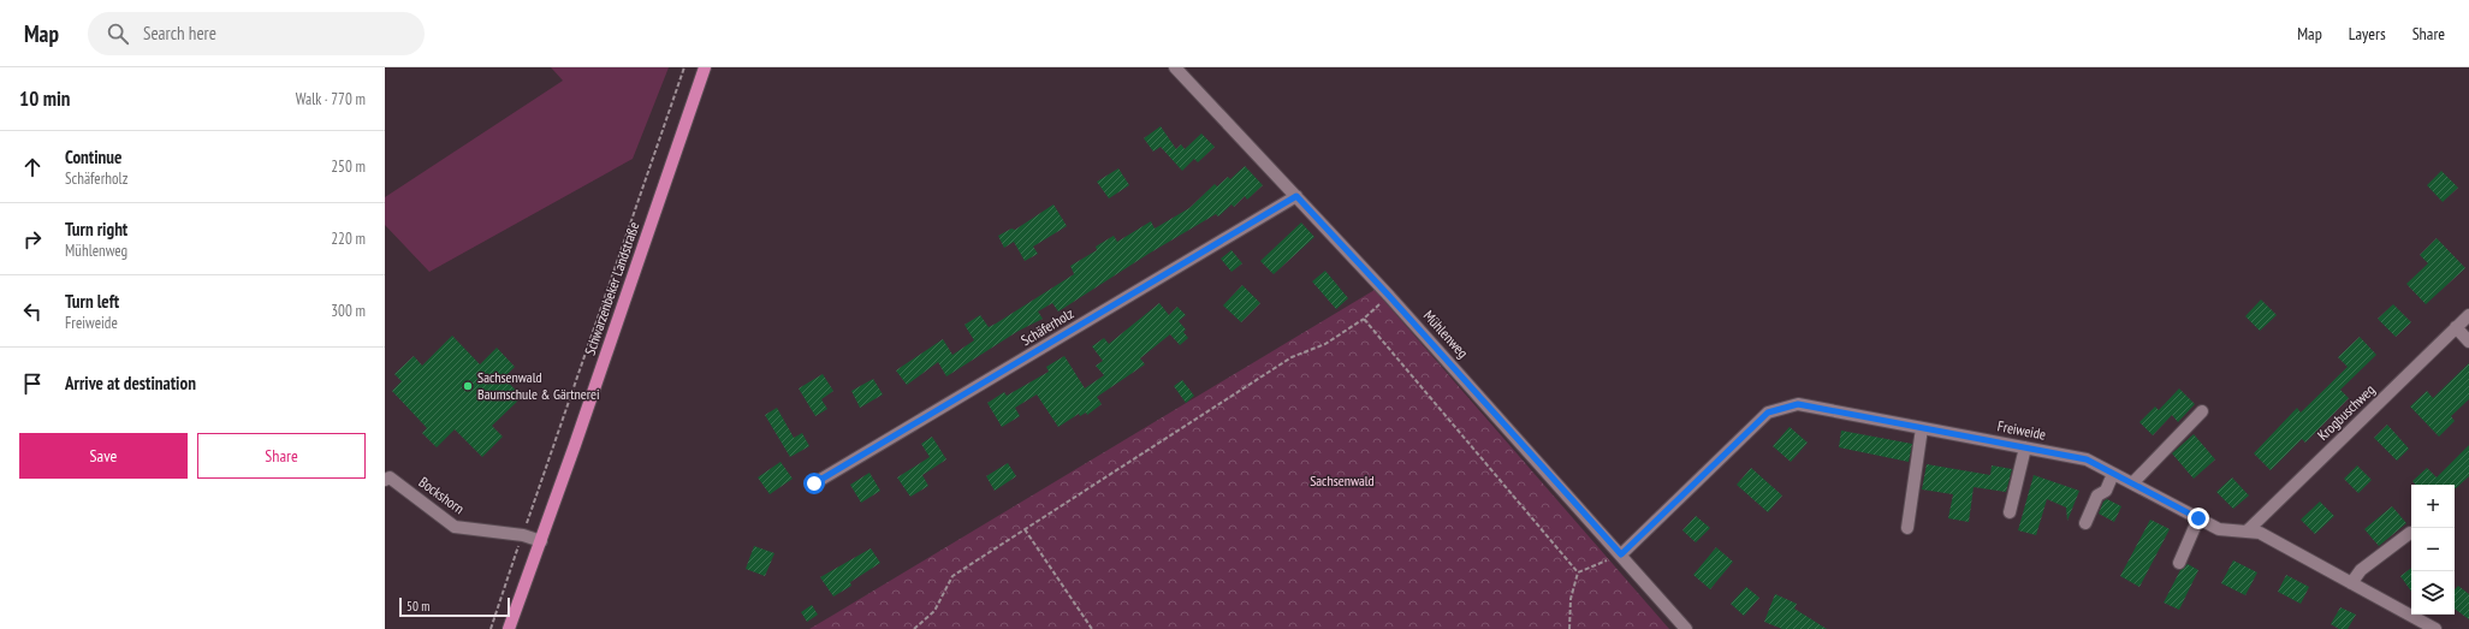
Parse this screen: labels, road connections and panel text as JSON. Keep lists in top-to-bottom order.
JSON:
{
  "streets": {
    "main road": ["Schwarzenbeker Landstraße"],
    "street": [
      "Schäferholz",
      "Mühlenweg",
      "Krogbuschweg",
      "Freiweide",
      "Bockshorn"
    ]
  },
  "crossings": [
    ["Schwarzenbeker Landstraße", "Bockshorn"],
    ["Schäferholz", "Mühlenweg"],
    ["Mühlenweg", "Freiweide"],
    ["Krogbuschweg", "Freiweide"]
  ],
  "parks": ["Sachsenwald"],
  "places": ["Sachsenwald Baumschule & Gärtnerei"],
  "scale_bar": "50 m",
  "page": {
    "header": "Map",
    "search": "Search here",
    "nav": ["Map", "Layers", "Share"],
    "heading": ["10 min", "Walk · 770 m"],
    "list": [
      ["Continue", "Schäferholz", "250 m"],
      ["Turn right", "Mühlenweg", "220 m"],
      ["Turn left", "Freiweide", "300 m"],
      "Arrive at destination"
    ],
    "buttons": ["Save", "Share"],
    "map_buttons": ["+", "−"],
    "scale": "50 m"
  }
}
